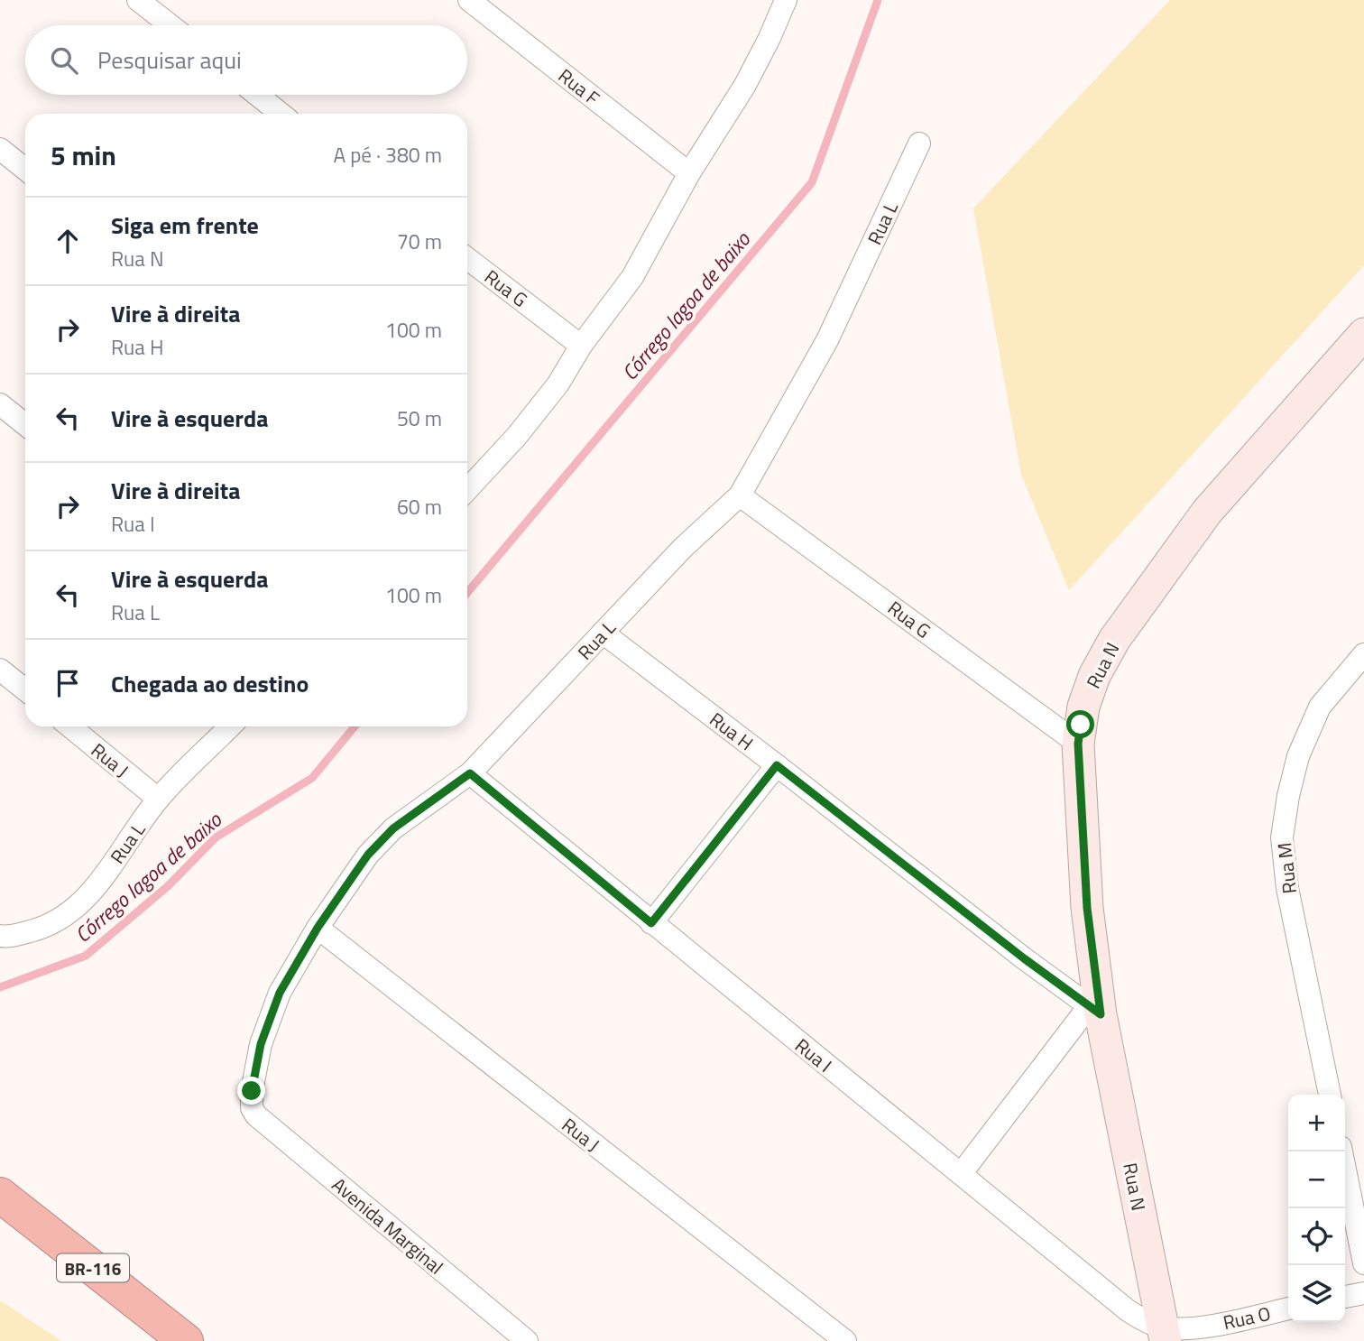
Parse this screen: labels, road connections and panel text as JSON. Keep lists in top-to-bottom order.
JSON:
{
  "streets": {
    "highway": ["BR-116"],
    "street": [
      "Rua F",
      "Rua L",
      "Rua G",
      "Rua N",
      "Rua H",
      "Rua J",
      "Rua M",
      "Rua I",
      "Avenida Marginal",
      "Rua O"
    ]
  },
  "crossings": [
    ["Rua L", "Rua G"],
    ["Rua L", "Rua H"],
    ["Rua L", "Rua J"],
    ["Rua L", "Rua I"],
    ["Rua L", "Avenida Marginal"],
    ["Rua G", "Rua N"],
    ["Rua N", "Rua H"],
    ["Rua N", "Rua I"],
    ["Rua N", "Rua O"],
    ["Rua I", "Rua O"]
  ],
  "water": ["Córrego lagoa de baixo"],
  "page": {
    "search": "Pesquisar aqui",
    "heading": ["5 min", "A pé · 380 m"],
    "list": [
      ["Siga em frente", "Rua N", "70 m"],
      ["Vire à direita", "Rua H", "100 m"],
      ["Vire à esquerda", "50 m"],
      ["Vire à direita", "Rua I", "60 m"],
      ["Vire à esquerda", "Rua L", "100 m"],
      "Chegada ao destino"
    ],
    "map_buttons": ["+", "−"]
  }
}
